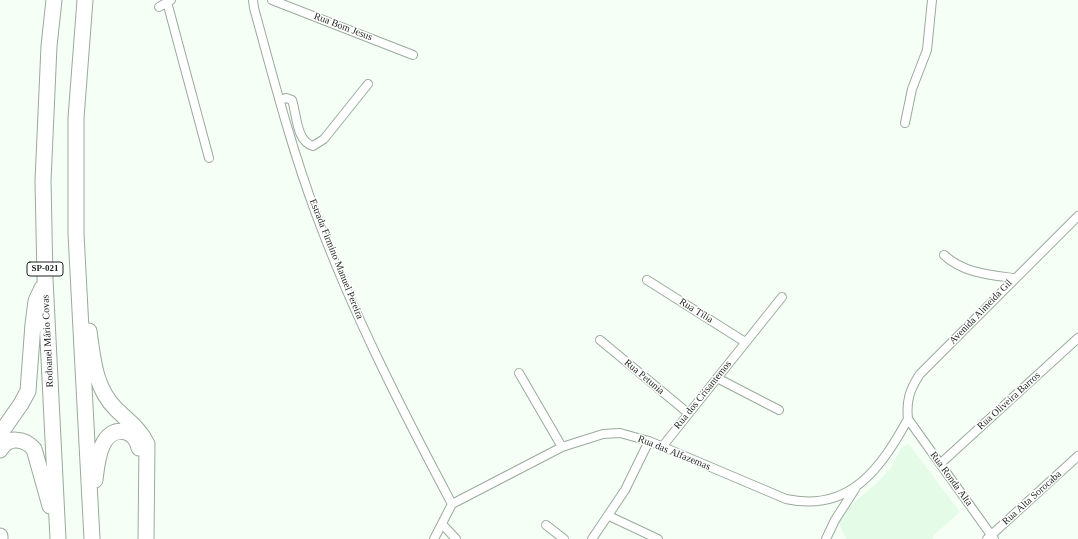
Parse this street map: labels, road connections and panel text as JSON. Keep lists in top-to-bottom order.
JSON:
{
  "streets": {
    "highway": ["SP-021", "Rodoanel Mário Covas"],
    "street": [
      "Rua Bom Jesus",
      "Estrada Firmino Manuel Pereira",
      "Rua Tília",
      "Avenida Almeida Gil",
      "Rua Petunia",
      "Rua dos Crisantemos",
      "Rua Oliveira Barros",
      "Rua das Alfazemas",
      "Rua Ronda Alta",
      "Rua Alta Sorocaba"
    ]
  },
  "crossings": [
    ["Estrada Firmino Manuel Pereira", "Rua das Alfazemas"],
    ["Rua Tília", "Rua dos Crisantemos"],
    ["Avenida Almeida Gil", "Rua das Alfazemas"],
    ["Avenida Almeida Gil", "Rua Ronda Alta"],
    ["Rua Petunia", "Rua dos Crisantemos"],
    ["Rua dos Crisantemos", "Rua das Alfazemas"],
    ["Rua Oliveira Barros", "Rua Ronda Alta"],
    ["Rua das Alfazemas", "Rua Ronda Alta"],
    ["Rua Ronda Alta", "Rua Alta Sorocaba"]
  ]
}
